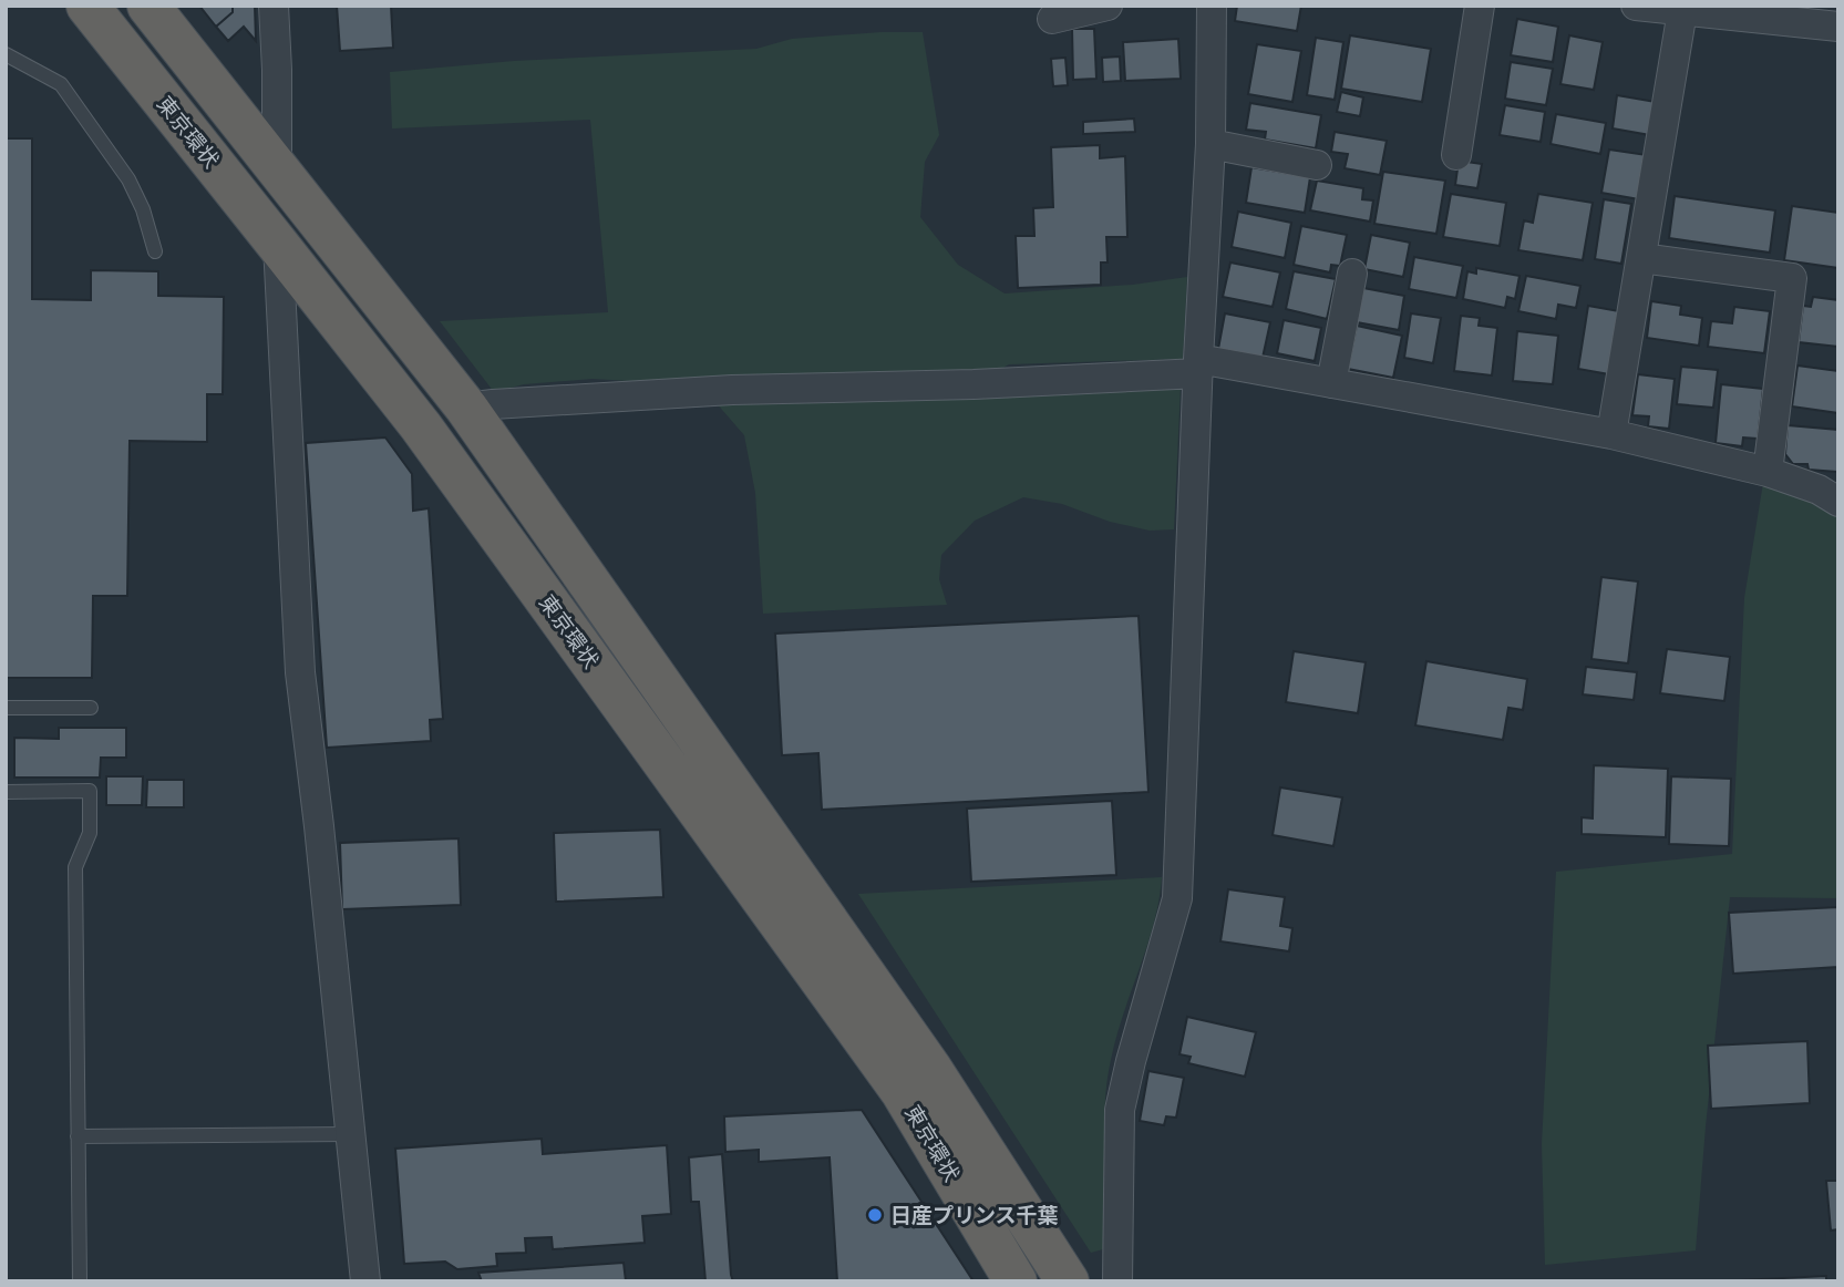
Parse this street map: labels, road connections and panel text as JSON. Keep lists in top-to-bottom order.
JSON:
{
  "streets": {
    "highway": ["東京環状"]
  },
  "places": ["日産プリンス千葉"]
}
